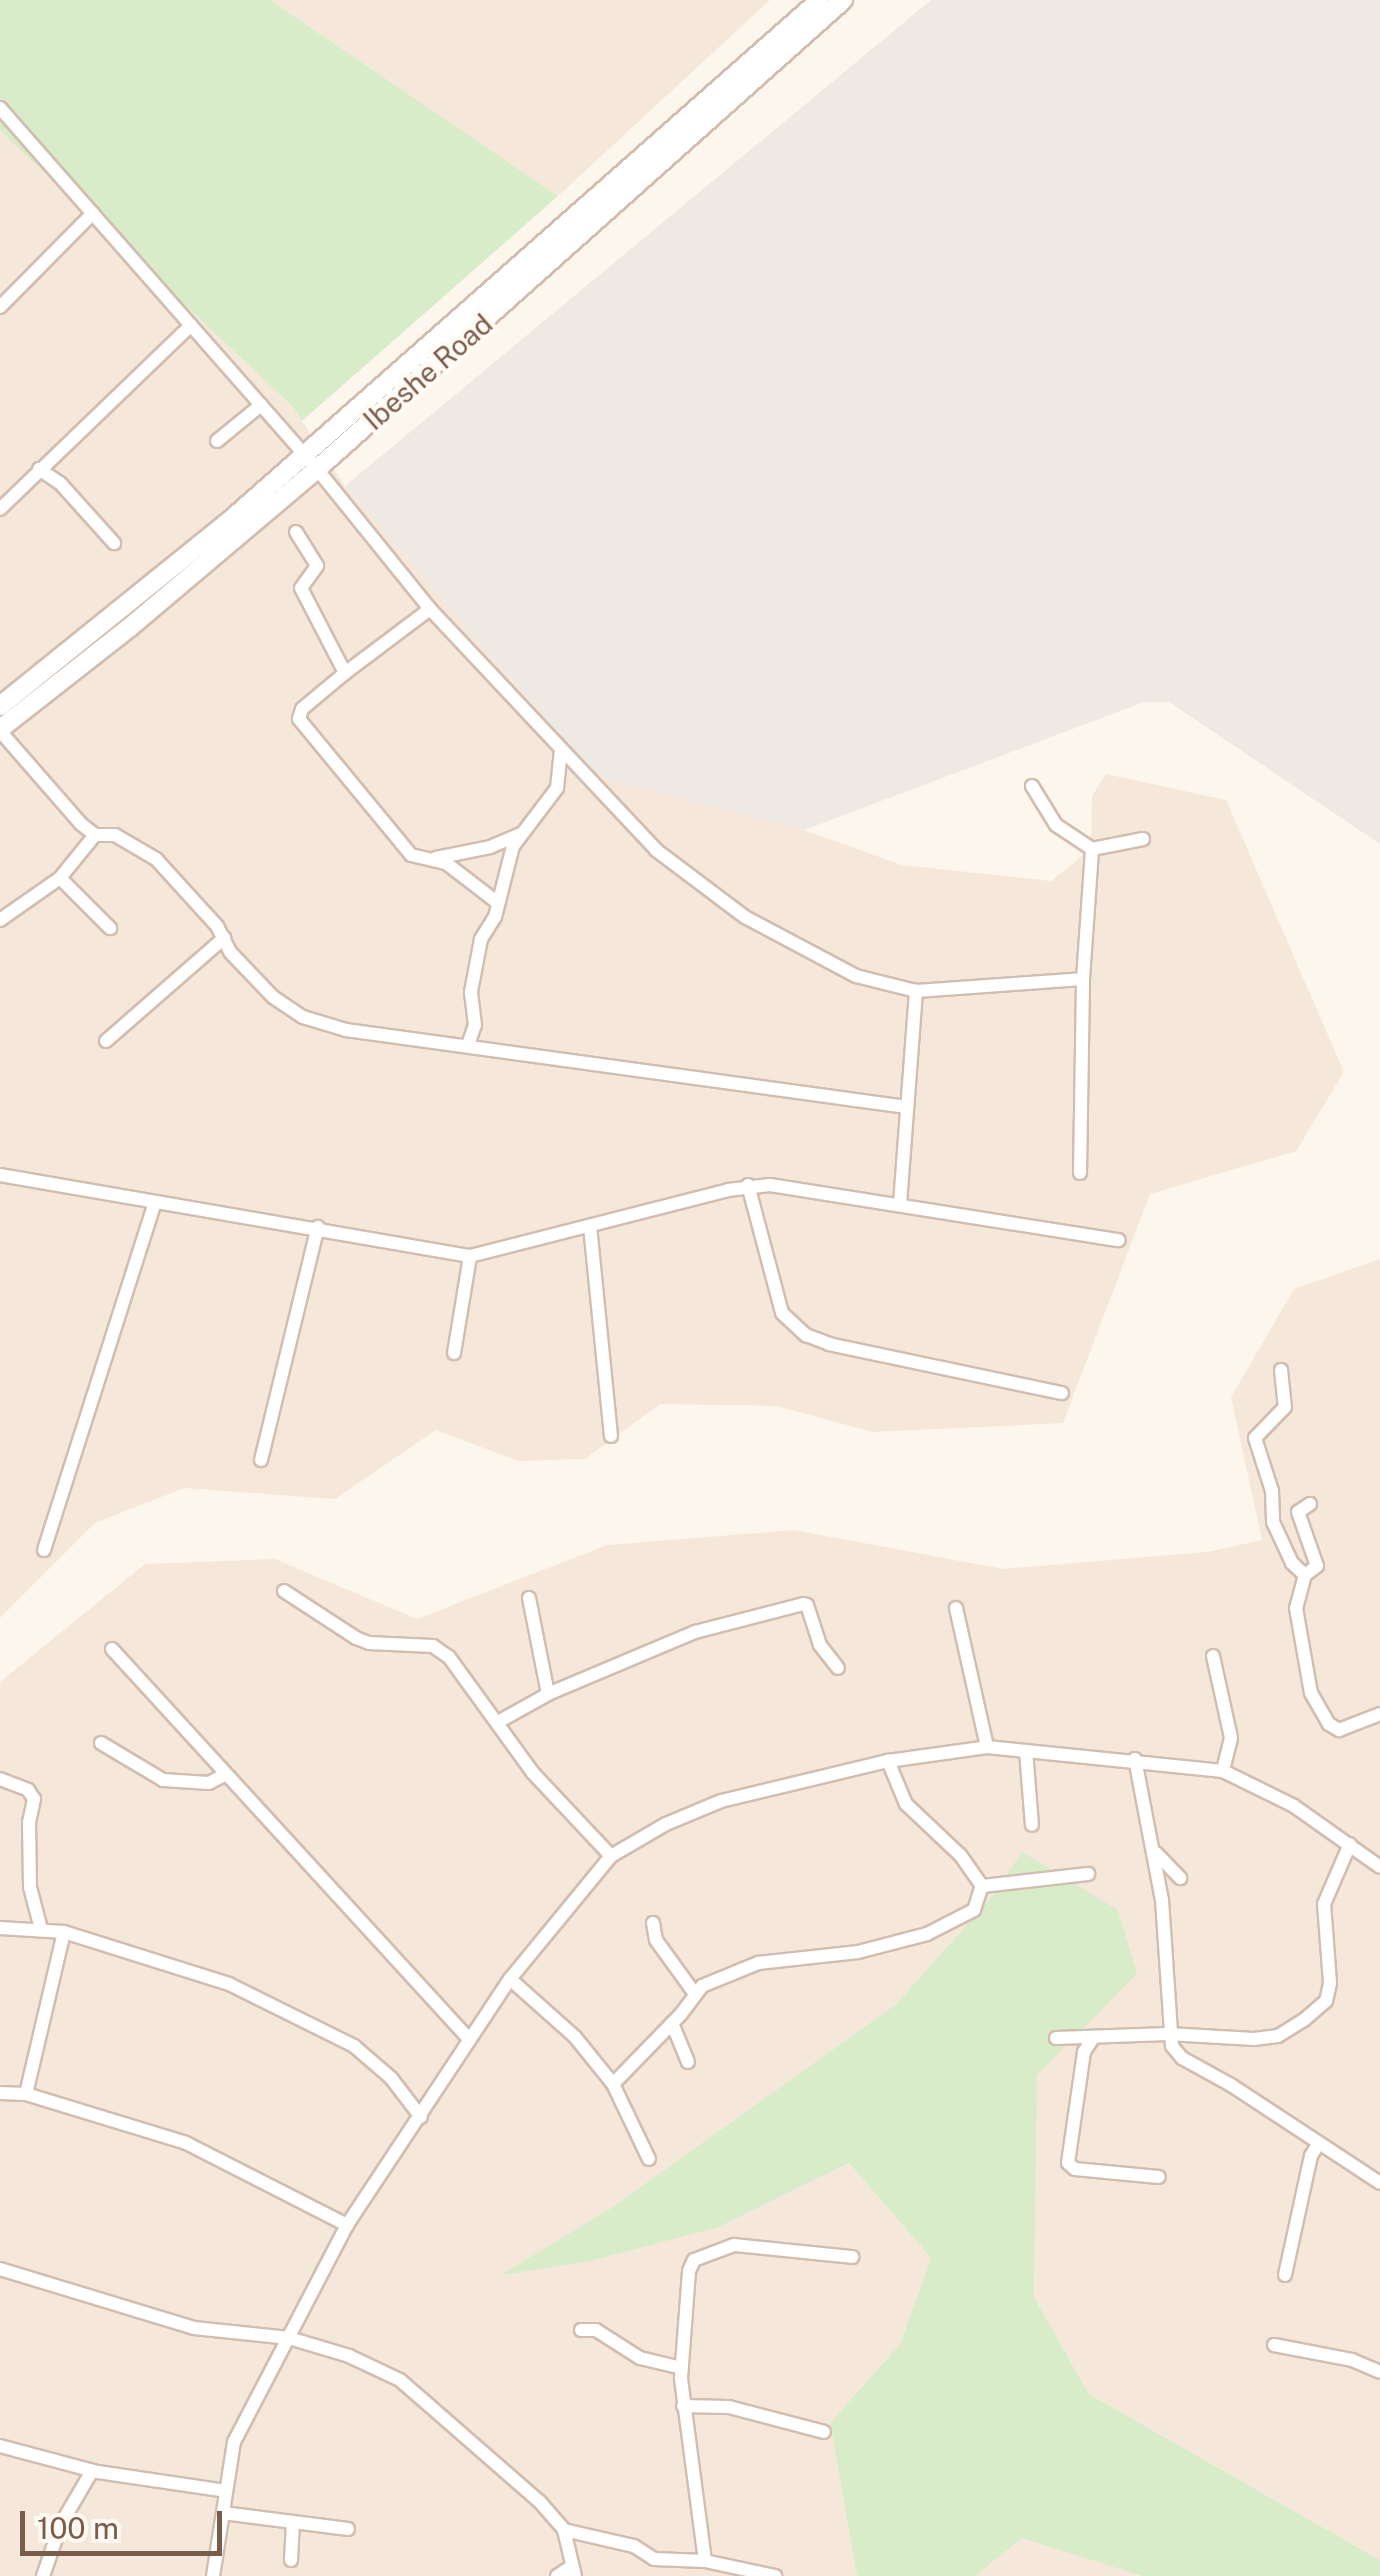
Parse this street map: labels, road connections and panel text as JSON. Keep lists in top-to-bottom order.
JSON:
{
  "streets": {
    "main road": ["Ibeshe Road"]
  },
  "scale_bar": "100 m"
}
